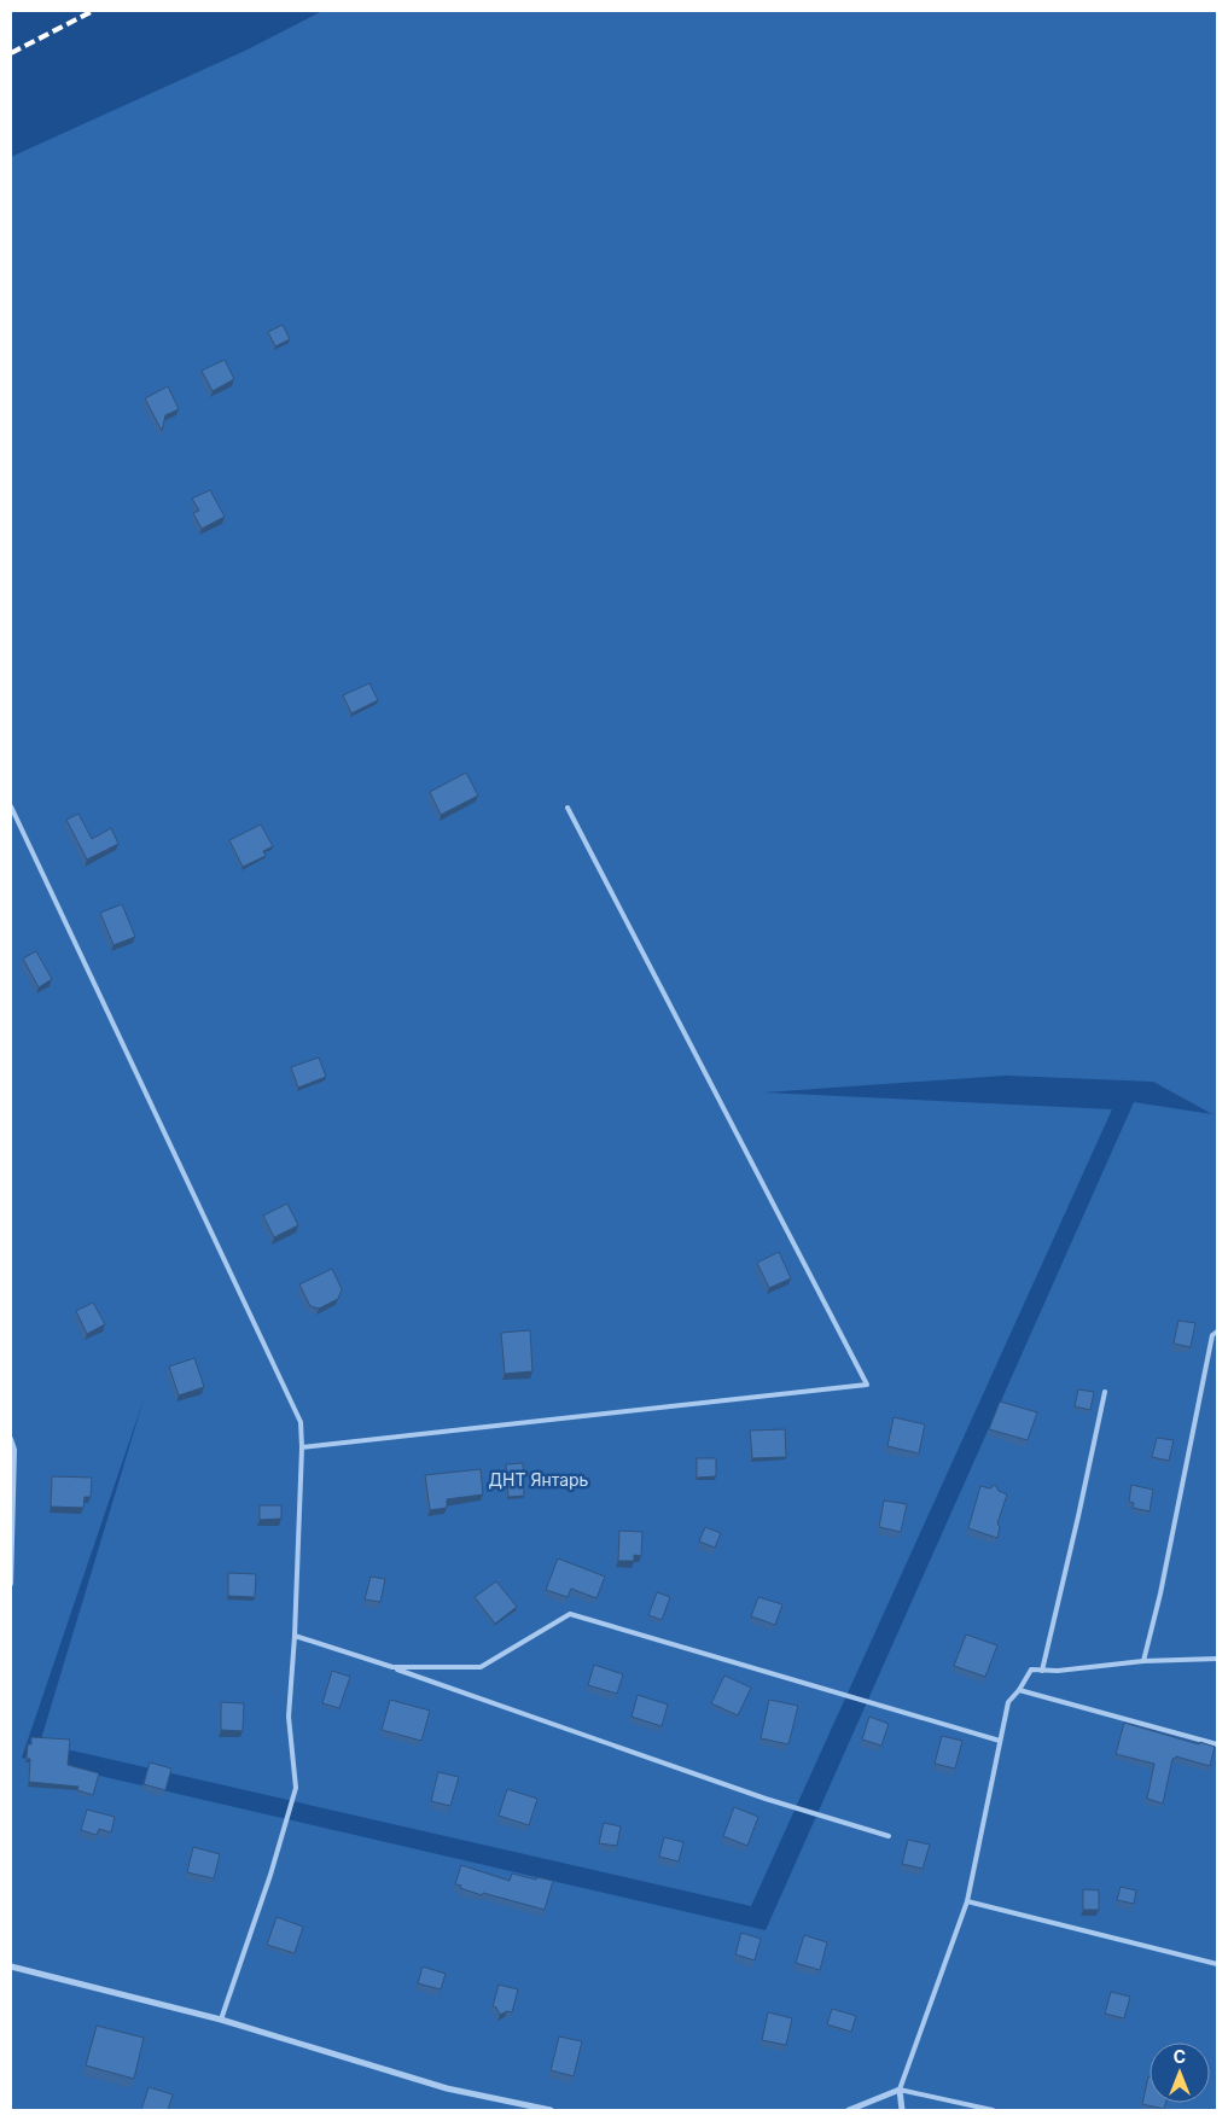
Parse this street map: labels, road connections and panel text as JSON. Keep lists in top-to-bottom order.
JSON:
{
  "parks": ["ДНТ Янтарь"],
  "north": "top"
}
